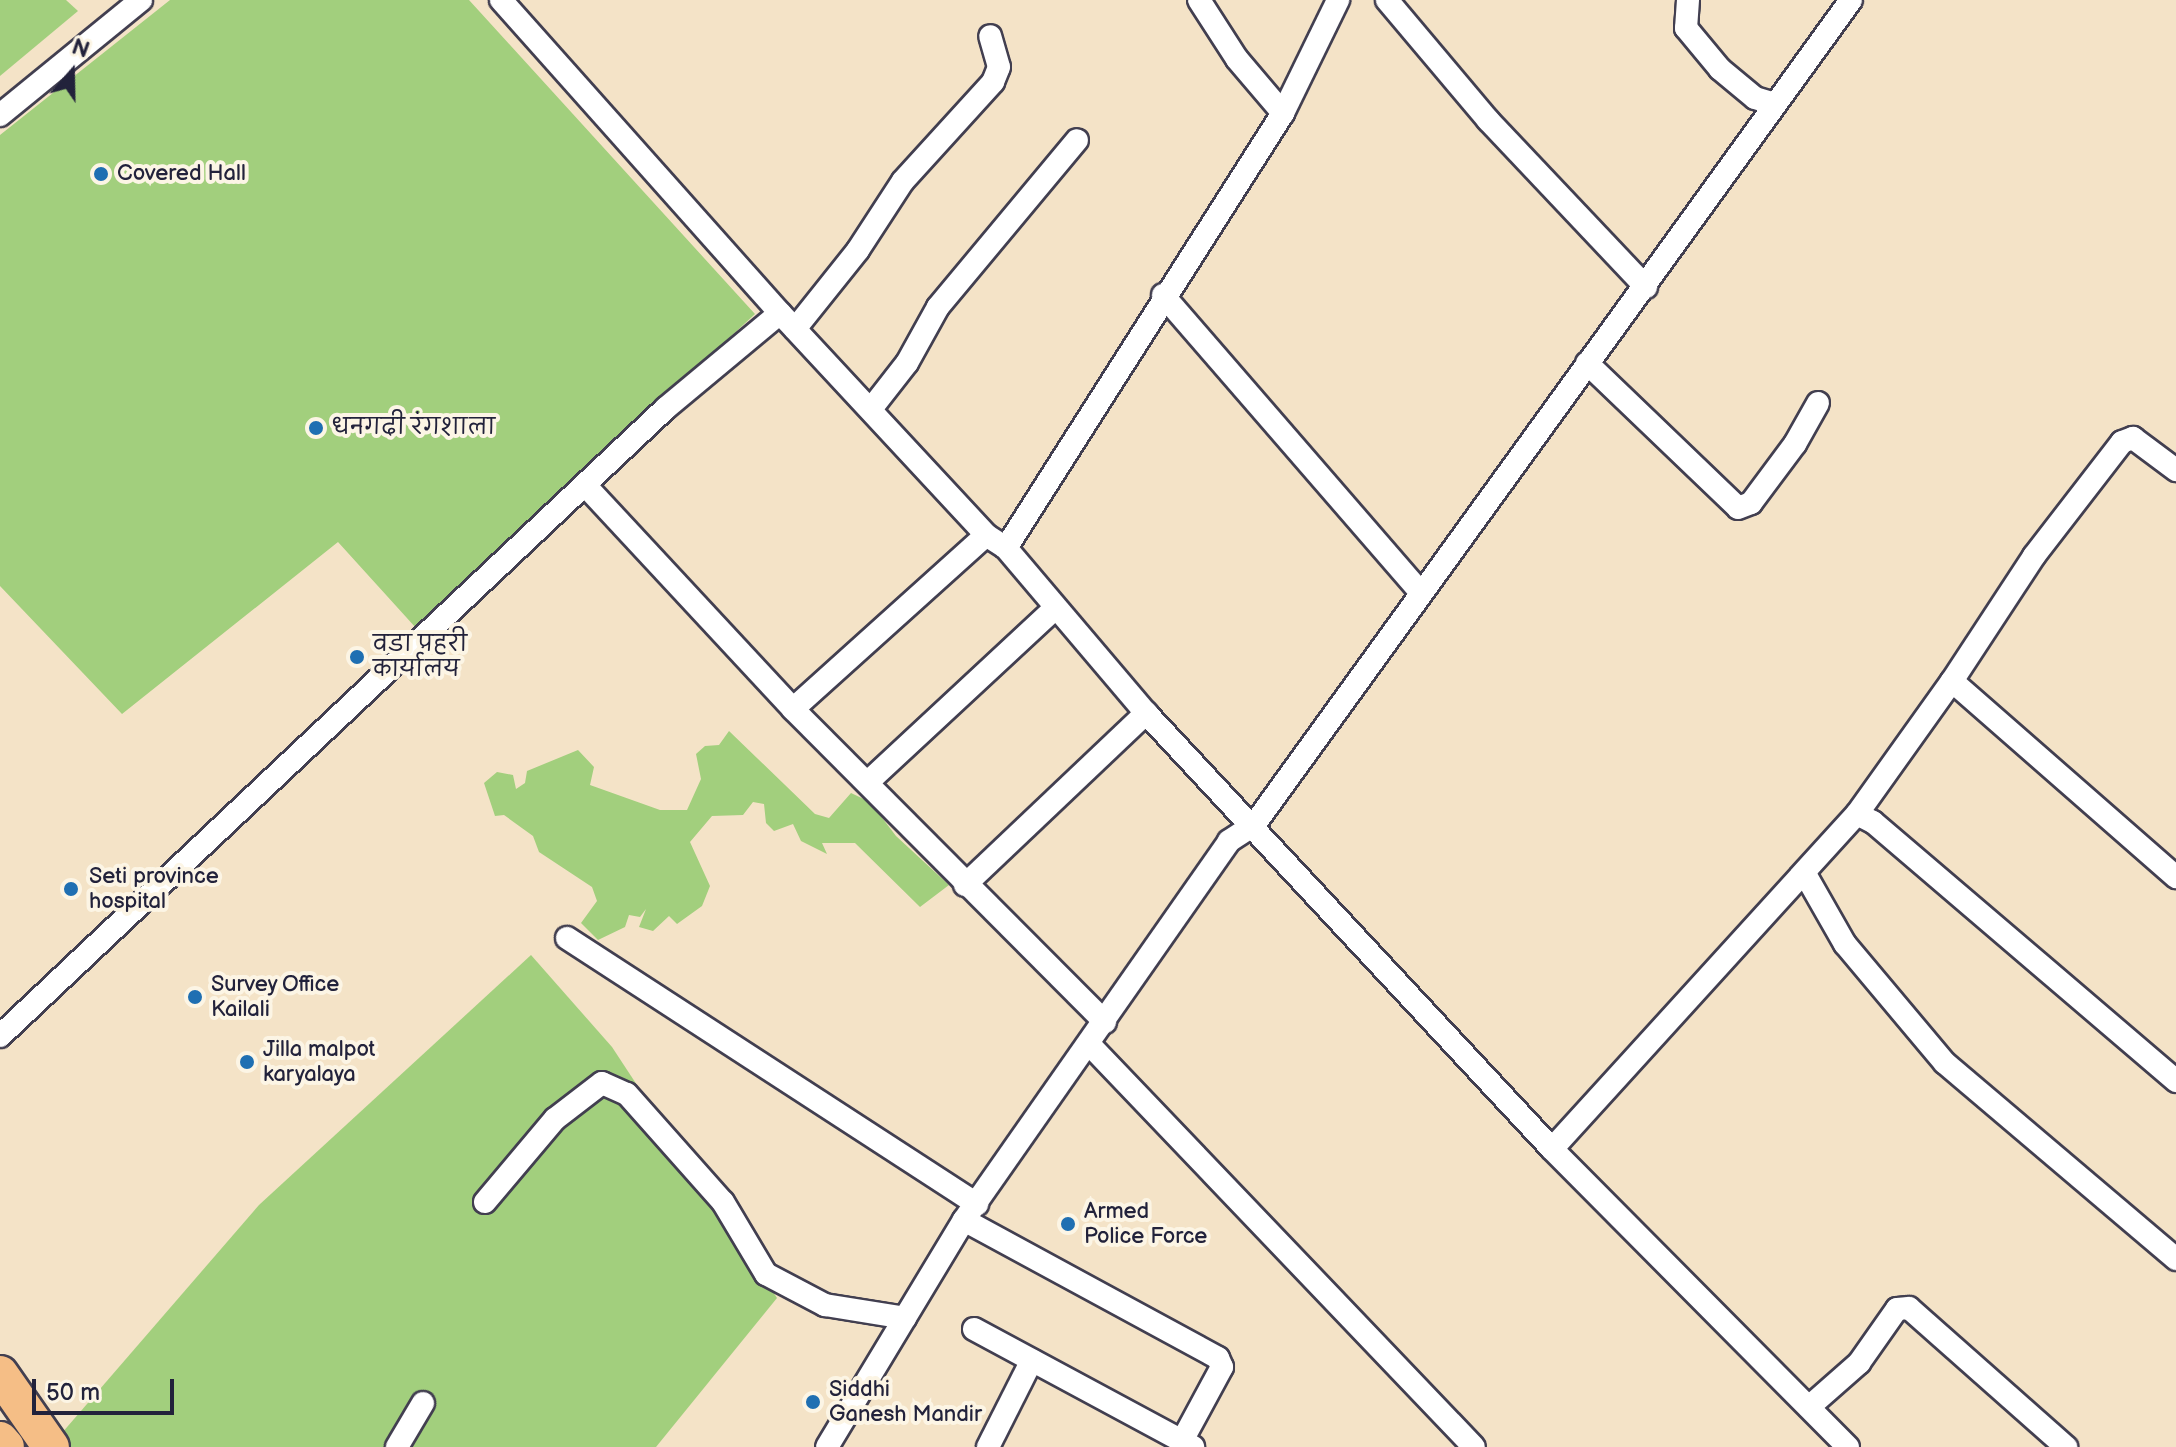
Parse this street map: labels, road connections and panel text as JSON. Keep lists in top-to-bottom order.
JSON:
{
  "places": [
    "Covered Hall",
    "धनगढी रंगशाला",
    "वडा प्रहरी कार्यालय",
    "Seti province hospital",
    "Survey Office Kailali",
    "Jilla malpot karyalaya",
    "Armed Police Force",
    "Siddhi Ganesh Mandir"
  ],
  "scale_bar": "50 m",
  "north": "top"
}
